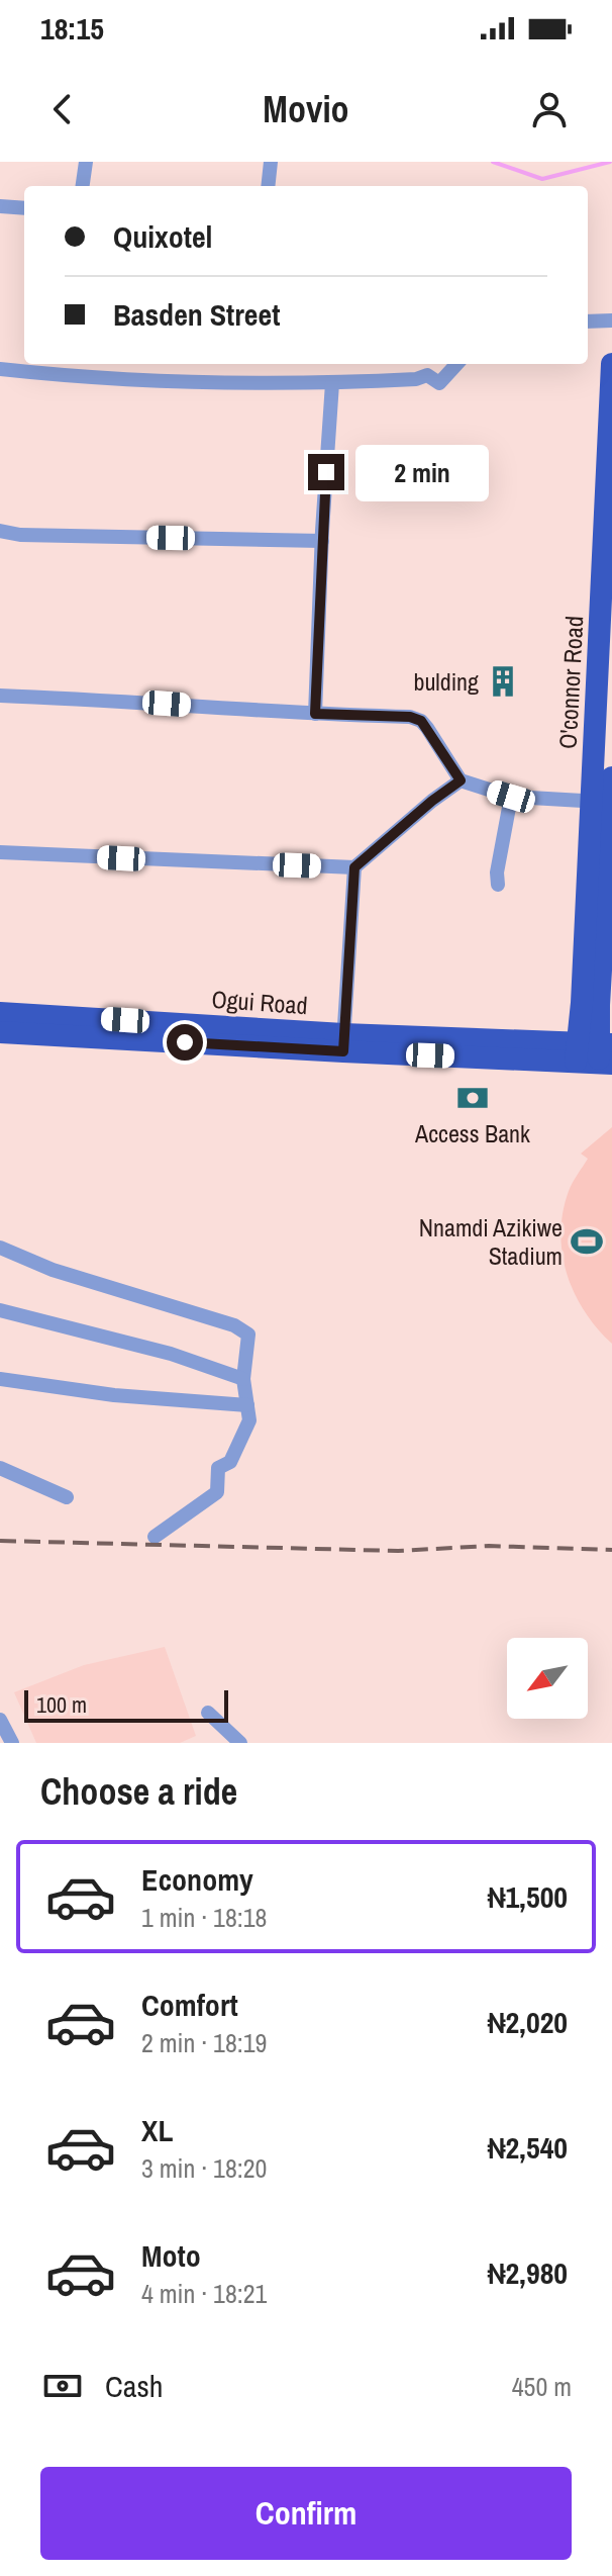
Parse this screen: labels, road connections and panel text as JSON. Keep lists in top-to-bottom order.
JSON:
{
  "streets": {
    "main road": ["O'connor Road", "Ogui Road"]
  },
  "crossings": [
    ["O'connor Road", "Ogui Road"]
  ],
  "places": {
    "building": ["bulding"],
    "bank": ["Access Bank"],
    "sports": ["Nnamdi Azikiwe Stadium"]
  },
  "scale_bar": "100 m",
  "north": "bottom left",
  "page": {
    "status": "18:15",
    "header": "Movio",
    "banner": ["Quixotel", "Basden Street"],
    "bubble": "2 min",
    "scale": "100 m",
    "heading": "Choose a ride",
    "list": [
      {
        "name": "Economy",
        "note": "1 min · 18:18",
        "value": "₦1,500"
      },
      {
        "name": "Comfort",
        "note": "2 min · 18:19",
        "value": "₦2,020"
      },
      {
        "name": "XL",
        "note": "3 min · 18:20",
        "value": "₦2,540"
      },
      {
        "name": "Moto",
        "note": "4 min · 18:21",
        "value": "₦2,980"
      }
    ],
    "pay": ["Cash", "450 m"],
    "buttons": "Confirm"
  }
}
